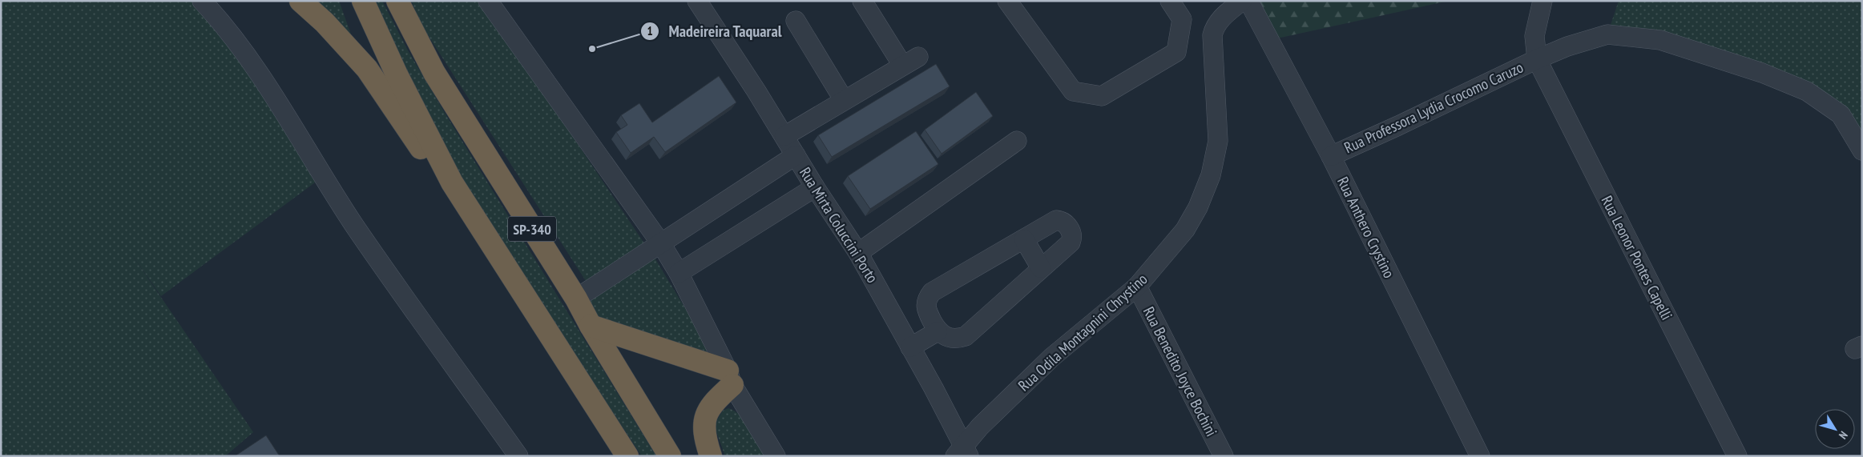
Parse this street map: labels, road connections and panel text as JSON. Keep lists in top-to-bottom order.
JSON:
{
  "streets": {
    "highway": ["SP-340"],
    "street": [
      "Rua Professora Lydia Crocomo Caruzo",
      "Rua Mirta Coluccini Porto",
      "Rua Anthero Crystino",
      "Rua Leonor Pontes Capelli",
      "Rua Odila Montagnini Chrystino",
      "Rua Benedito Joyce Bochini"
    ]
  },
  "crossings": [
    ["Rua Professora Lydia Crocomo Caruzo", "Rua Anthero Crystino"],
    ["Rua Professora Lydia Crocomo Caruzo", "Rua Leonor Pontes Capelli"],
    ["Rua Mirta Coluccini Porto", "Rua Odila Montagnini Chrystino"],
    ["Rua Odila Montagnini Chrystino", "Rua Benedito Joyce Bochini"]
  ],
  "places": ["Madeireira Taquaral"],
  "north": "bottom right"
}
